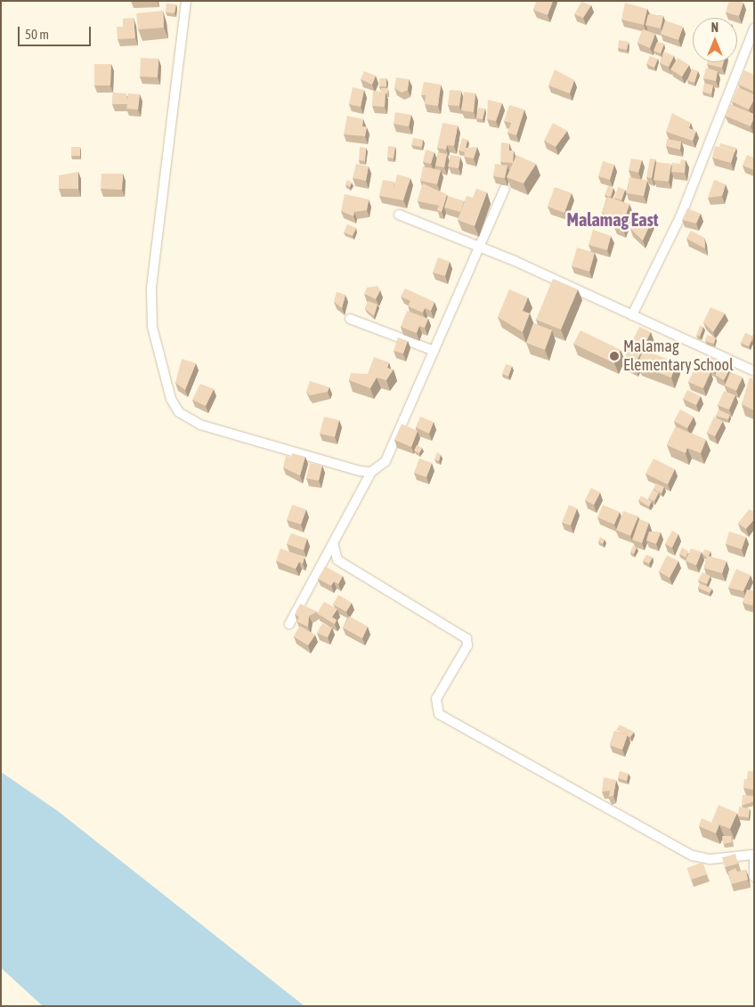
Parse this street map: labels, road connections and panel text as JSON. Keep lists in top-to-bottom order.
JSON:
{
  "districts": ["Malamag East"],
  "places": ["Malamag Elementary School"],
  "scale_bar": "50 m",
  "north": "top"
}
